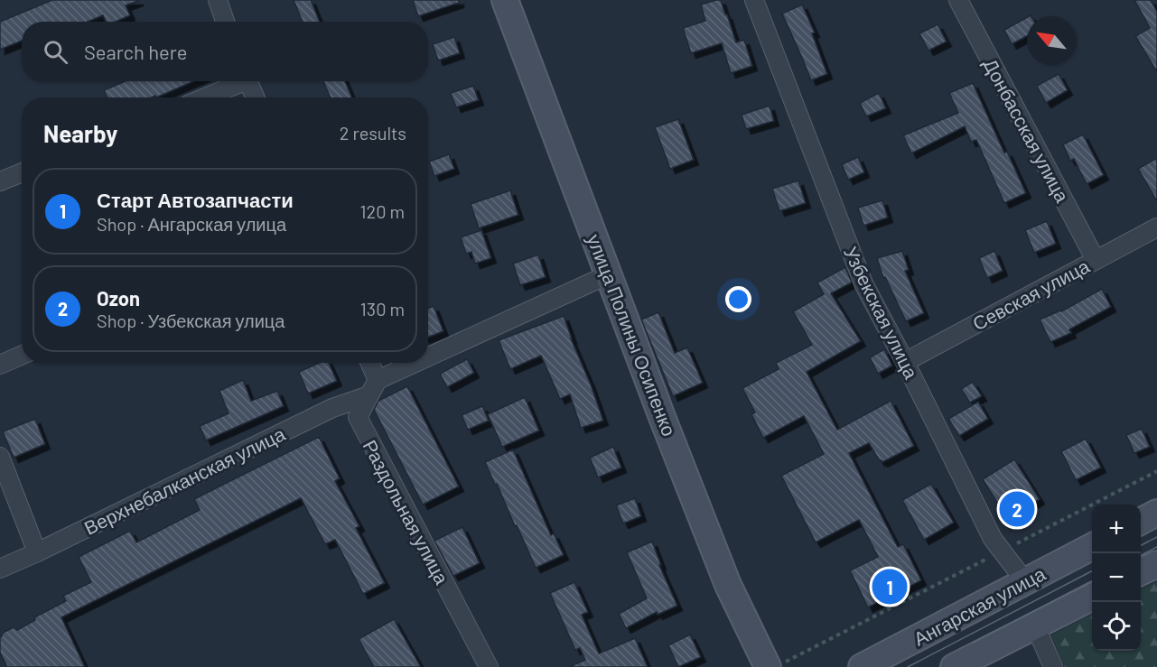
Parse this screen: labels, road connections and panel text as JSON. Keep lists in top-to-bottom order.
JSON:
{
  "streets": {
    "main road": ["улица Полины Осипенко", "Ангарская улица"],
    "street": [
      "Донбасская улица",
      "Севская улица",
      "Узбекская улица",
      "Верхнебалканская улица",
      "Раздольная улица"
    ]
  },
  "crossings": [
    ["Донбасская улица", "Севская улица"],
    ["Севская улица", "Узбекская улица"],
    ["Узбекская улица", "Ангарская улица"],
    ["улица Полины Осипенко", "Верхнебалканская улица"],
    ["улица Полины Осипенко", "Ангарская улица"],
    ["Верхнебалканская улица", "Раздольная улица"]
  ],
  "north": "top left",
  "page": {
    "search": "Search here",
    "heading": ["Nearby", "2 results"],
    "list": [
      {
        "mark": "1",
        "name": "Старт Автозапчасти",
        "note": "Shop · Ангарская улица",
        "value": "120 m"
      },
      {
        "mark": "2",
        "name": "Ozon",
        "note": "Shop · Узбекская улица",
        "value": "130 m"
      }
    ],
    "pins": ["2", "1"],
    "map_buttons": ["+", "−"]
  }
}
